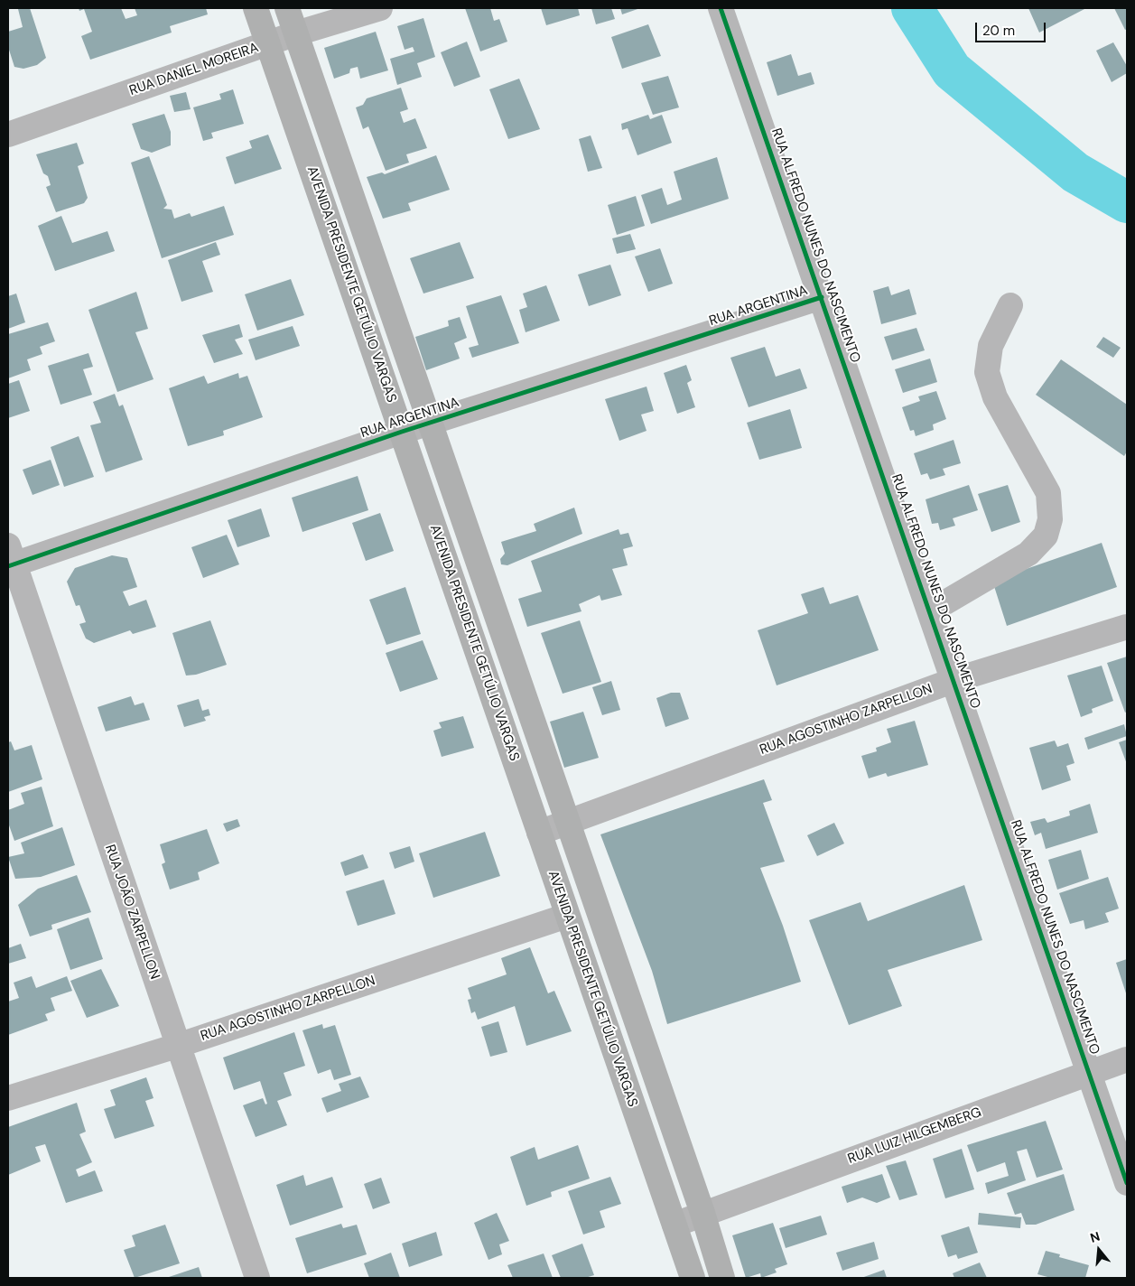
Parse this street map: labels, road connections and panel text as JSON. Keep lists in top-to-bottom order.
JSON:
{
  "streets": {
    "main road": ["AVENIDA PRESIDENTE GETÚLIO VARGAS"],
    "street": [
      "RUA DANIEL MOREIRA",
      "RUA ALFREDO NUNES DO NASCIMENTO",
      "RUA ARGENTINA",
      "RUA AGOSTINHO ZARPELLON",
      "RUA JOÃO ZARPELLON",
      "RUA LUIZ HILGEMBERG"
    ]
  },
  "crossings": [
    ["RUA DANIEL MOREIRA", "AVENIDA PRESIDENTE GETÚLIO VARGAS"],
    ["RUA ALFREDO NUNES DO NASCIMENTO", "RUA ARGENTINA"],
    ["RUA ALFREDO NUNES DO NASCIMENTO", "RUA AGOSTINHO ZARPELLON"],
    ["RUA ALFREDO NUNES DO NASCIMENTO", "RUA LUIZ HILGEMBERG"],
    ["AVENIDA PRESIDENTE GETÚLIO VARGAS", "RUA ARGENTINA"],
    ["AVENIDA PRESIDENTE GETÚLIO VARGAS", "RUA AGOSTINHO ZARPELLON"],
    ["AVENIDA PRESIDENTE GETÚLIO VARGAS", "RUA LUIZ HILGEMBERG"],
    ["RUA ARGENTINA", "RUA JOÃO ZARPELLON"],
    ["RUA AGOSTINHO ZARPELLON", "RUA JOÃO ZARPELLON"]
  ],
  "scale_bar": "20 m",
  "north": "top"
}
